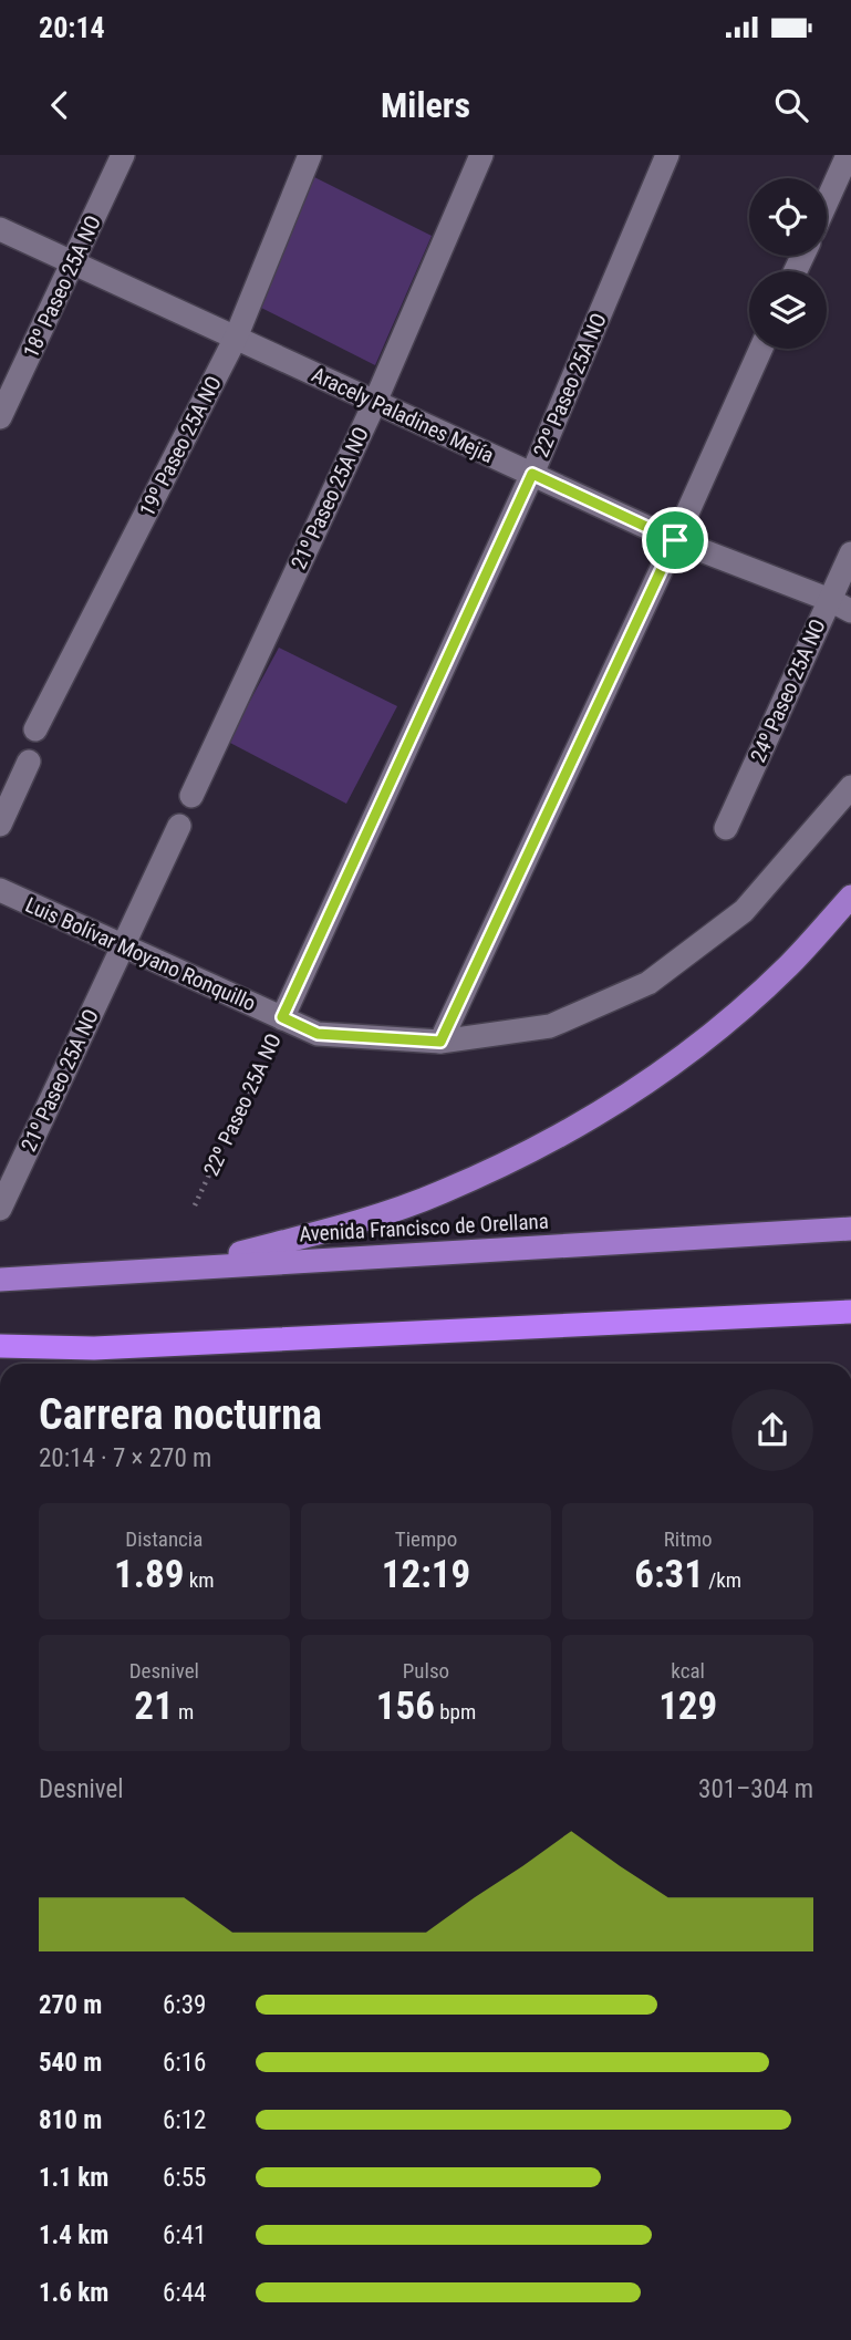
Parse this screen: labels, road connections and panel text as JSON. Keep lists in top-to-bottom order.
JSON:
{
  "streets": {
    "main road": ["Avenida Francisco de Orellana"],
    "street": [
      "18º Paseo 25A NO",
      "22º Paseo 25A NO",
      "Aracely Paladines Mejía",
      "19º Paseo 25A NO",
      "21º Paseo 25A NO",
      "24º Paseo 25A NO",
      "Luis Bolívar Moyano Ronquillo"
    ]
  },
  "crossings": [
    ["18º Paseo 25A NO", "Aracely Paladines Mejía"],
    ["22º Paseo 25A NO", "Aracely Paladines Mejía"],
    ["22º Paseo 25A NO", "Luis Bolívar Moyano Ronquillo"],
    ["Aracely Paladines Mejía", "19º Paseo 25A NO"],
    ["Aracely Paladines Mejía", "21º Paseo 25A NO"],
    ["Aracely Paladines Mejía", "24º Paseo 25A NO"],
    ["21º Paseo 25A NO", "Luis Bolívar Moyano Ronquillo"]
  ],
  "page": {
    "status": "20:14",
    "header": "Milers",
    "heading": ["Carrera nocturna", "20:14 · 7 × 270 m"],
    "stats": [
      ["Distancia", "1.89 km"],
      ["Tiempo", "12:19"],
      ["Ritmo", "6:31 /km"],
      ["Desnivel", "21 m"],
      ["Pulso", "156 bpm"],
      ["kcal", "129"]
    ],
    "chart": ["Desnivel", "301–304 m"],
    "list": [
      {
        "name": "270 m",
        "note": "6:39"
      },
      {
        "name": "540 m",
        "note": "6:16"
      },
      {
        "name": "810 m",
        "note": "6:12"
      },
      {
        "name": "1.1 km",
        "note": "6:55"
      },
      {
        "name": "1.4 km",
        "note": "6:41"
      },
      {
        "name": "1.6 km",
        "note": "6:44"
      }
    ]
  }
}
